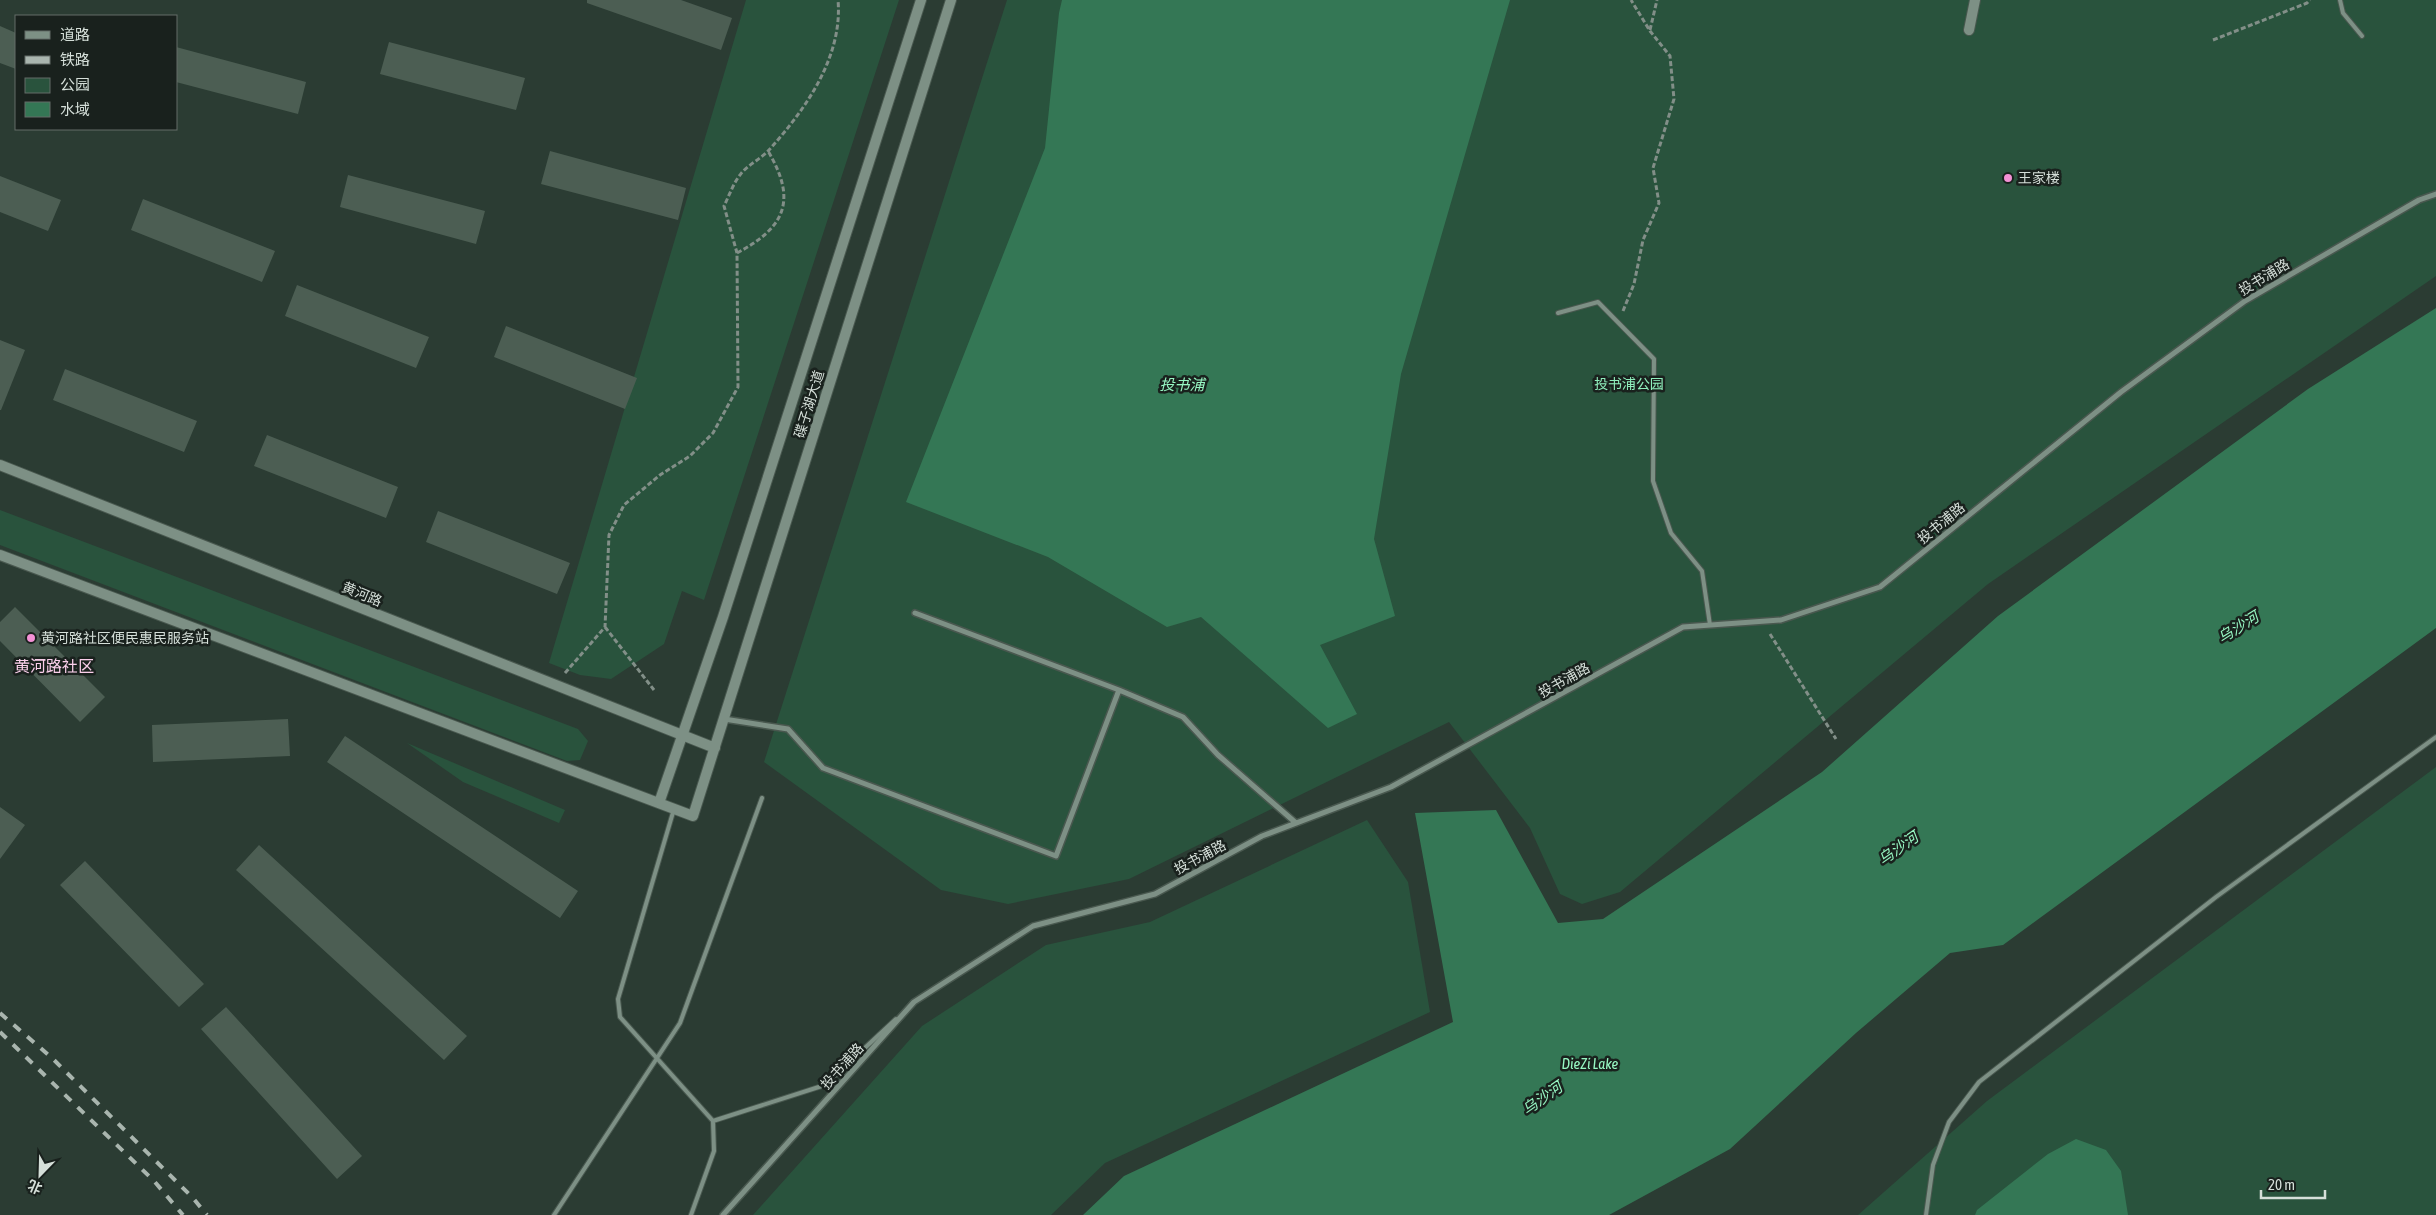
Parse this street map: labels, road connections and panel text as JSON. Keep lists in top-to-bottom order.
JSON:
{
  "streets": {
    "main road": ["碟子湖大道", "黄河路"],
    "street": ["投书浦路"]
  },
  "crossings": [
    ["碟子湖大道", "黄河路"]
  ],
  "districts": ["黄河路社区"],
  "water": ["投书浦", "乌沙河", "DieZi Lake"],
  "parks": ["投书浦公园"],
  "places": ["王家楼", "黄河路社区便民惠民服务站"],
  "legend": [
    "道路",
    "铁路",
    "公园",
    "水域"
  ],
  "scale_bar": "20 m",
  "north": "bottom left"
}
